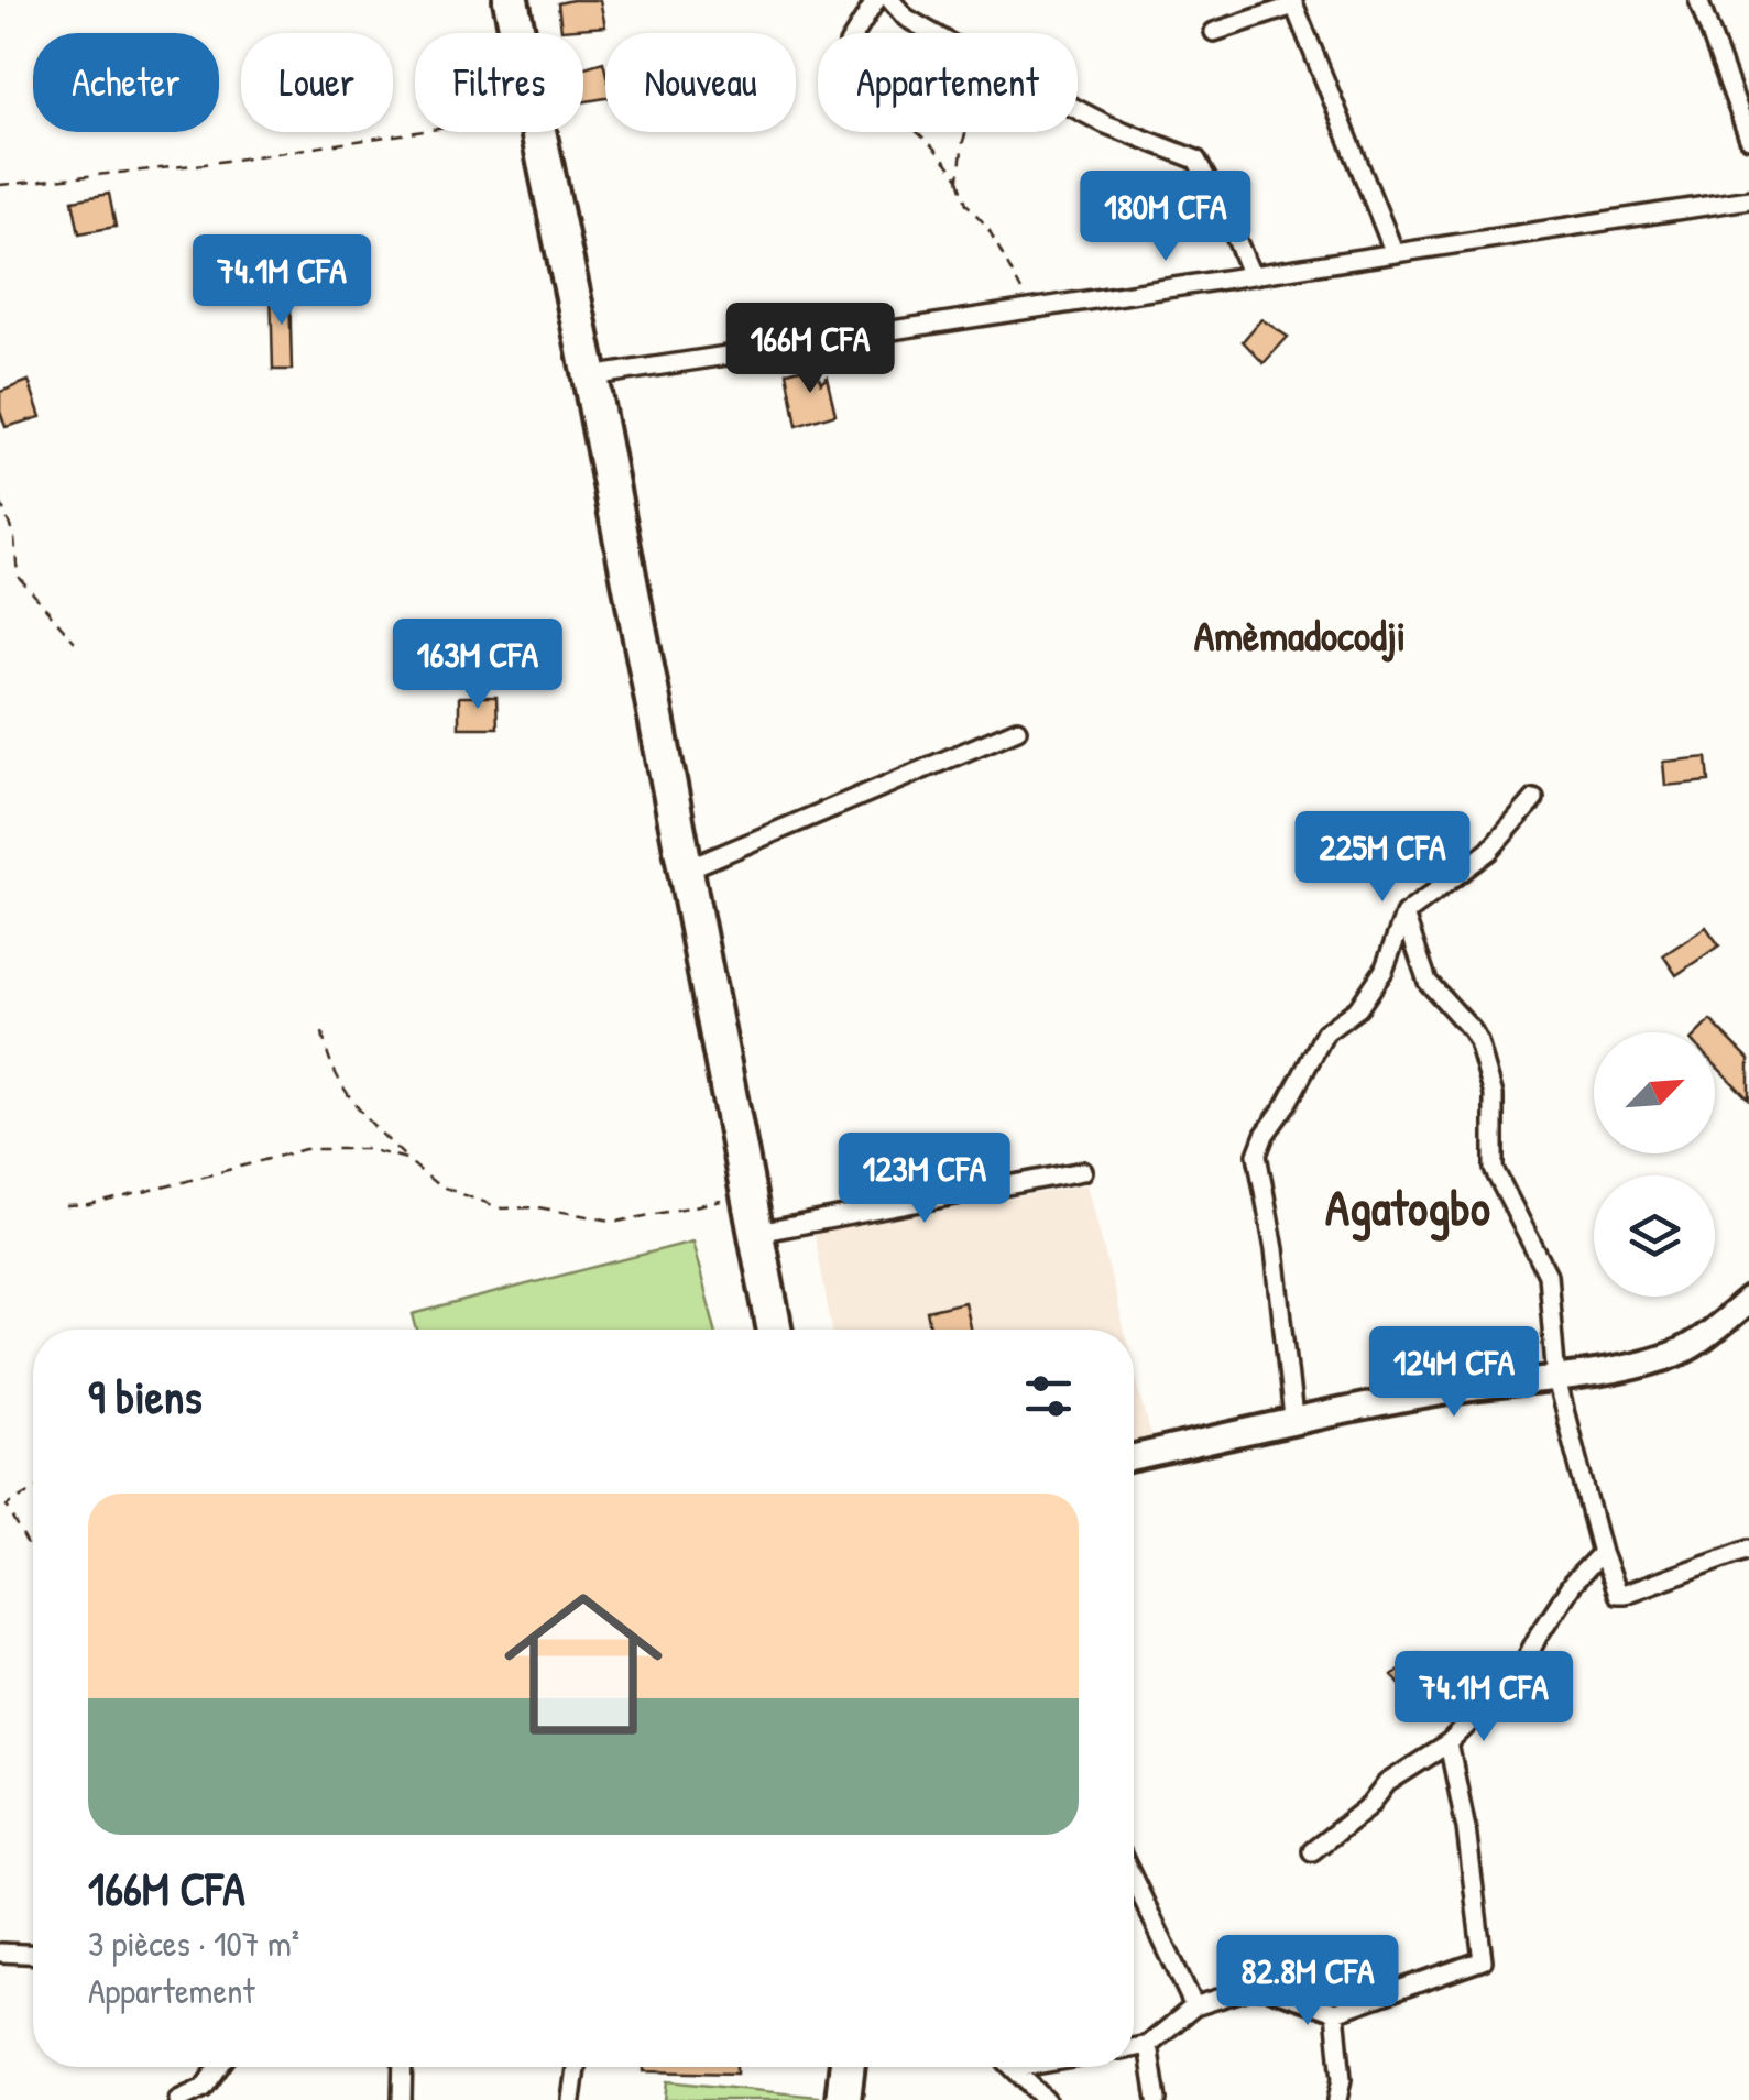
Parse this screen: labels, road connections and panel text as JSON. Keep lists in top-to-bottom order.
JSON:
{
  "districts": ["Amèmadocodji", "Agatogbo"],
  "north": "top right",
  "page": {
    "chip": [
      "Acheter",
      "Louer",
      "Filtres",
      "Nouveau",
      "Appartement"
    ],
    "price": [
      "180M CFA",
      "74.1M CFA",
      "166M CFA",
      "163M CFA",
      "225M CFA",
      "123M CFA",
      "124M CFA",
      "74.1M CFA",
      "82.8M CFA"
    ],
    "heading": "9 biens",
    "list": [
      {
        "name": "166M CFA",
        "note": "3 pièces · 107 m² · Appartement"
      }
    ]
  }
}
